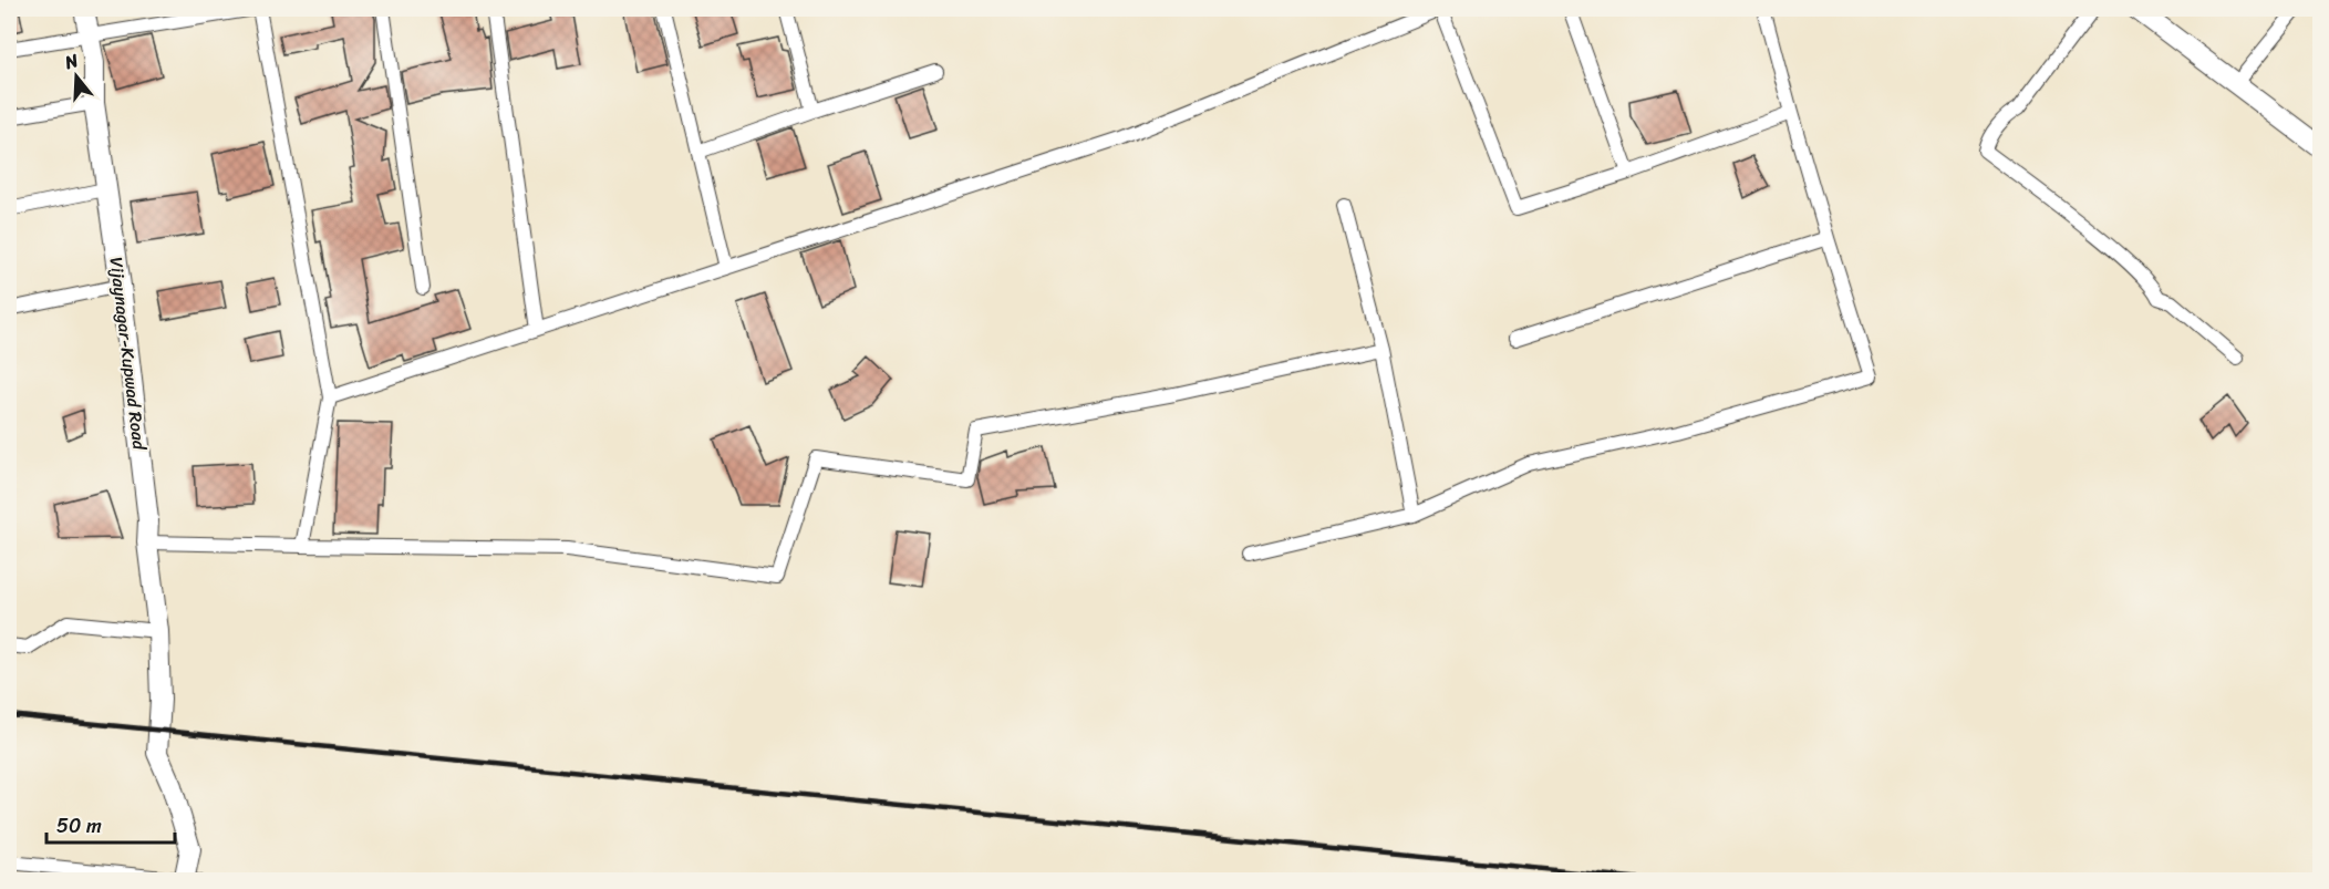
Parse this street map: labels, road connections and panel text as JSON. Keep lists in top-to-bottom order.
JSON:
{
  "streets": {
    "street": ["Vijaynagar-Kupwad Road"]
  },
  "scale_bar": "50 m",
  "north": "top"
}
